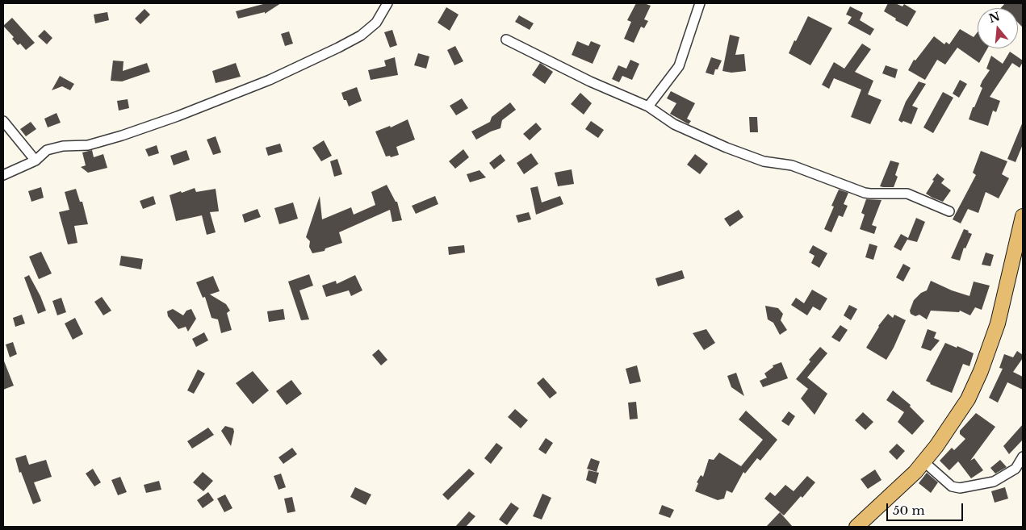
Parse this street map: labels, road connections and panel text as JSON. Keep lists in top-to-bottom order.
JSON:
{
  "scale_bar": "50 m",
  "north": "top"
}
